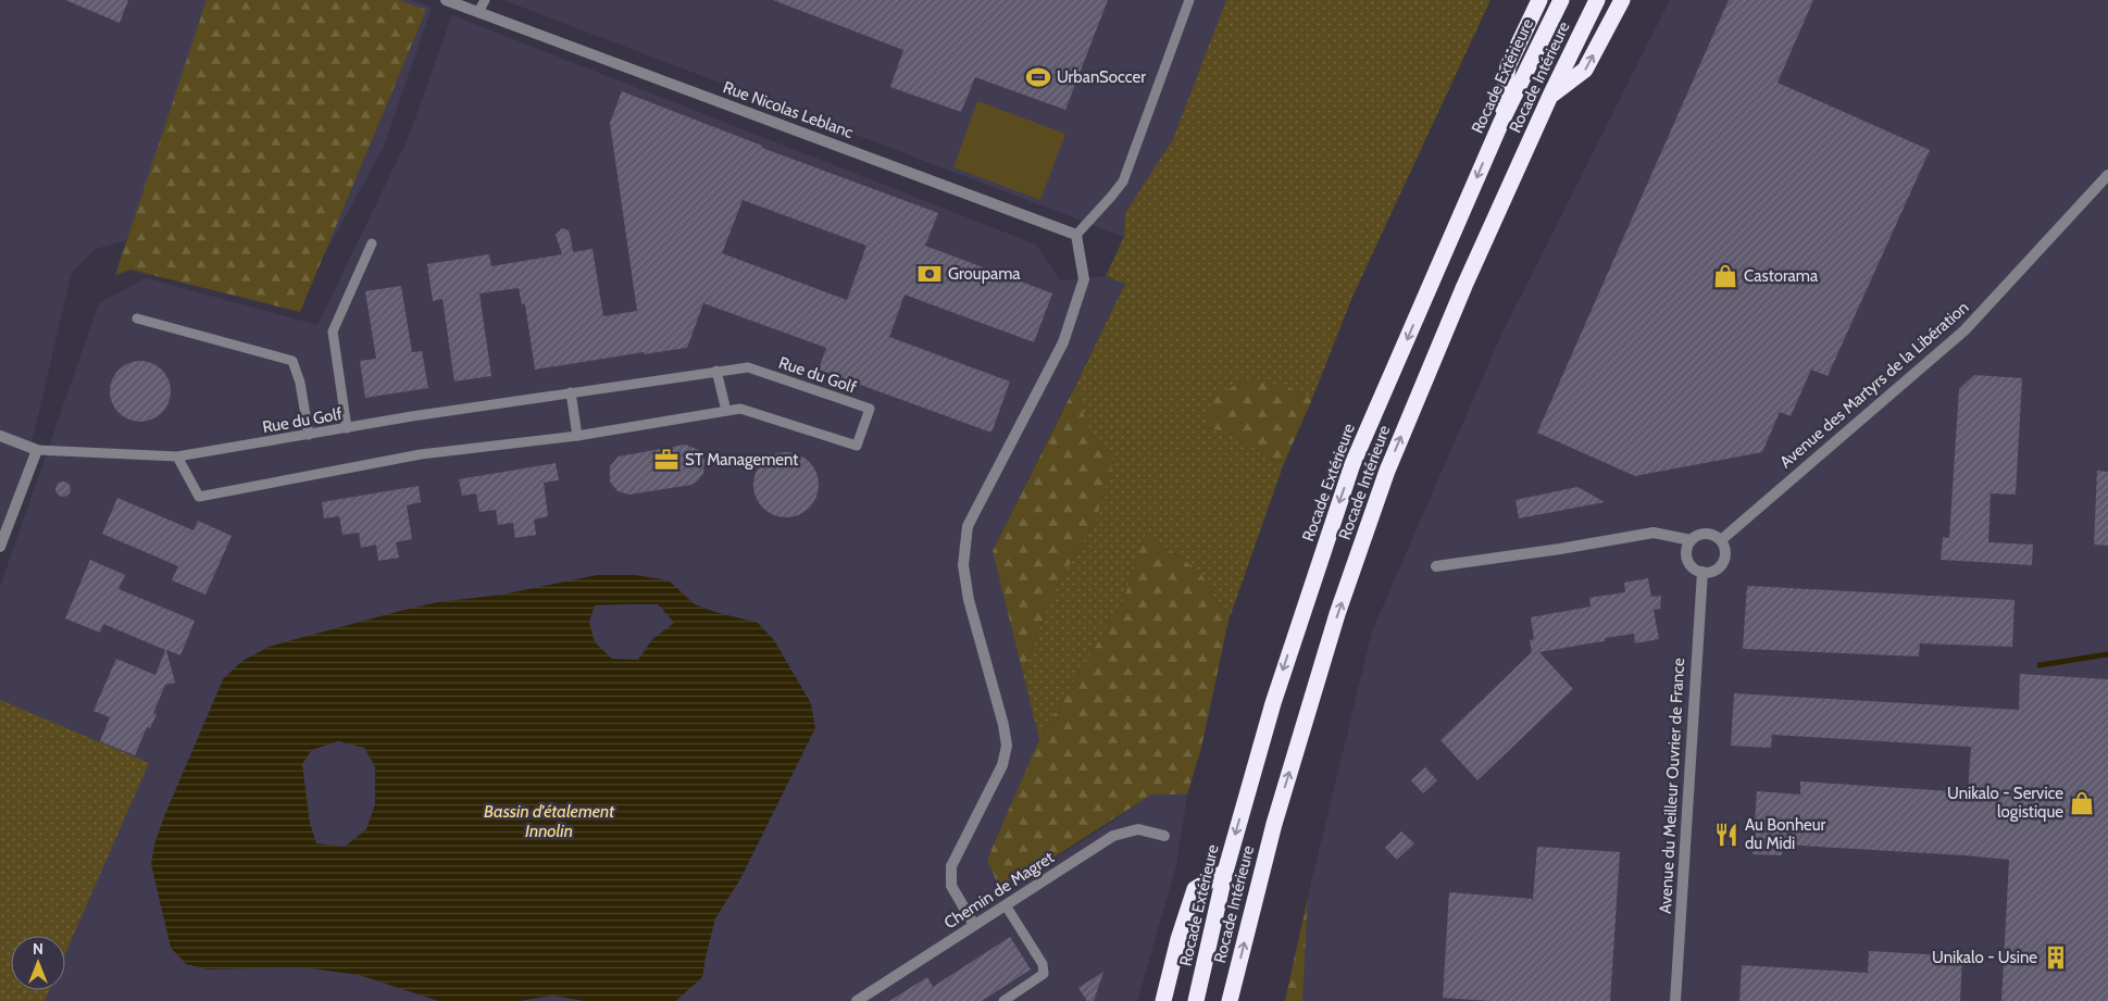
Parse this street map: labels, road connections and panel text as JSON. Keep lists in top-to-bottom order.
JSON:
{
  "streets": {
    "highway": ["Rocade Extérieure", "Rocade Intérieure"],
    "street": [
      "Rue Nicolas Leblanc",
      "Avenue des Martyrs de la Libération",
      "Avenue du Meilleur Ouvrier de France",
      "Chemin de Magret"
    ],
    "lane": ["Rue du Golf"]
  },
  "crossings": [
    ["Avenue des Martyrs de la Libération", "Avenue du Meilleur Ouvrier de France"]
  ],
  "one_way": ["Rocade Extérieure", "Rocade Intérieure"],
  "water": ["Bassin d'étalement Innolin"],
  "places": {
    "sports": ["UrbanSoccer"],
    "bank": ["Groupama"],
    "shop": ["Castorama", "Unikalo - Service logistique"],
    "office": ["ST Management"],
    "restaurant": ["Au Bonheur du Midi"],
    "building": ["Unikalo - Usine"]
  },
  "north": "top"
}
